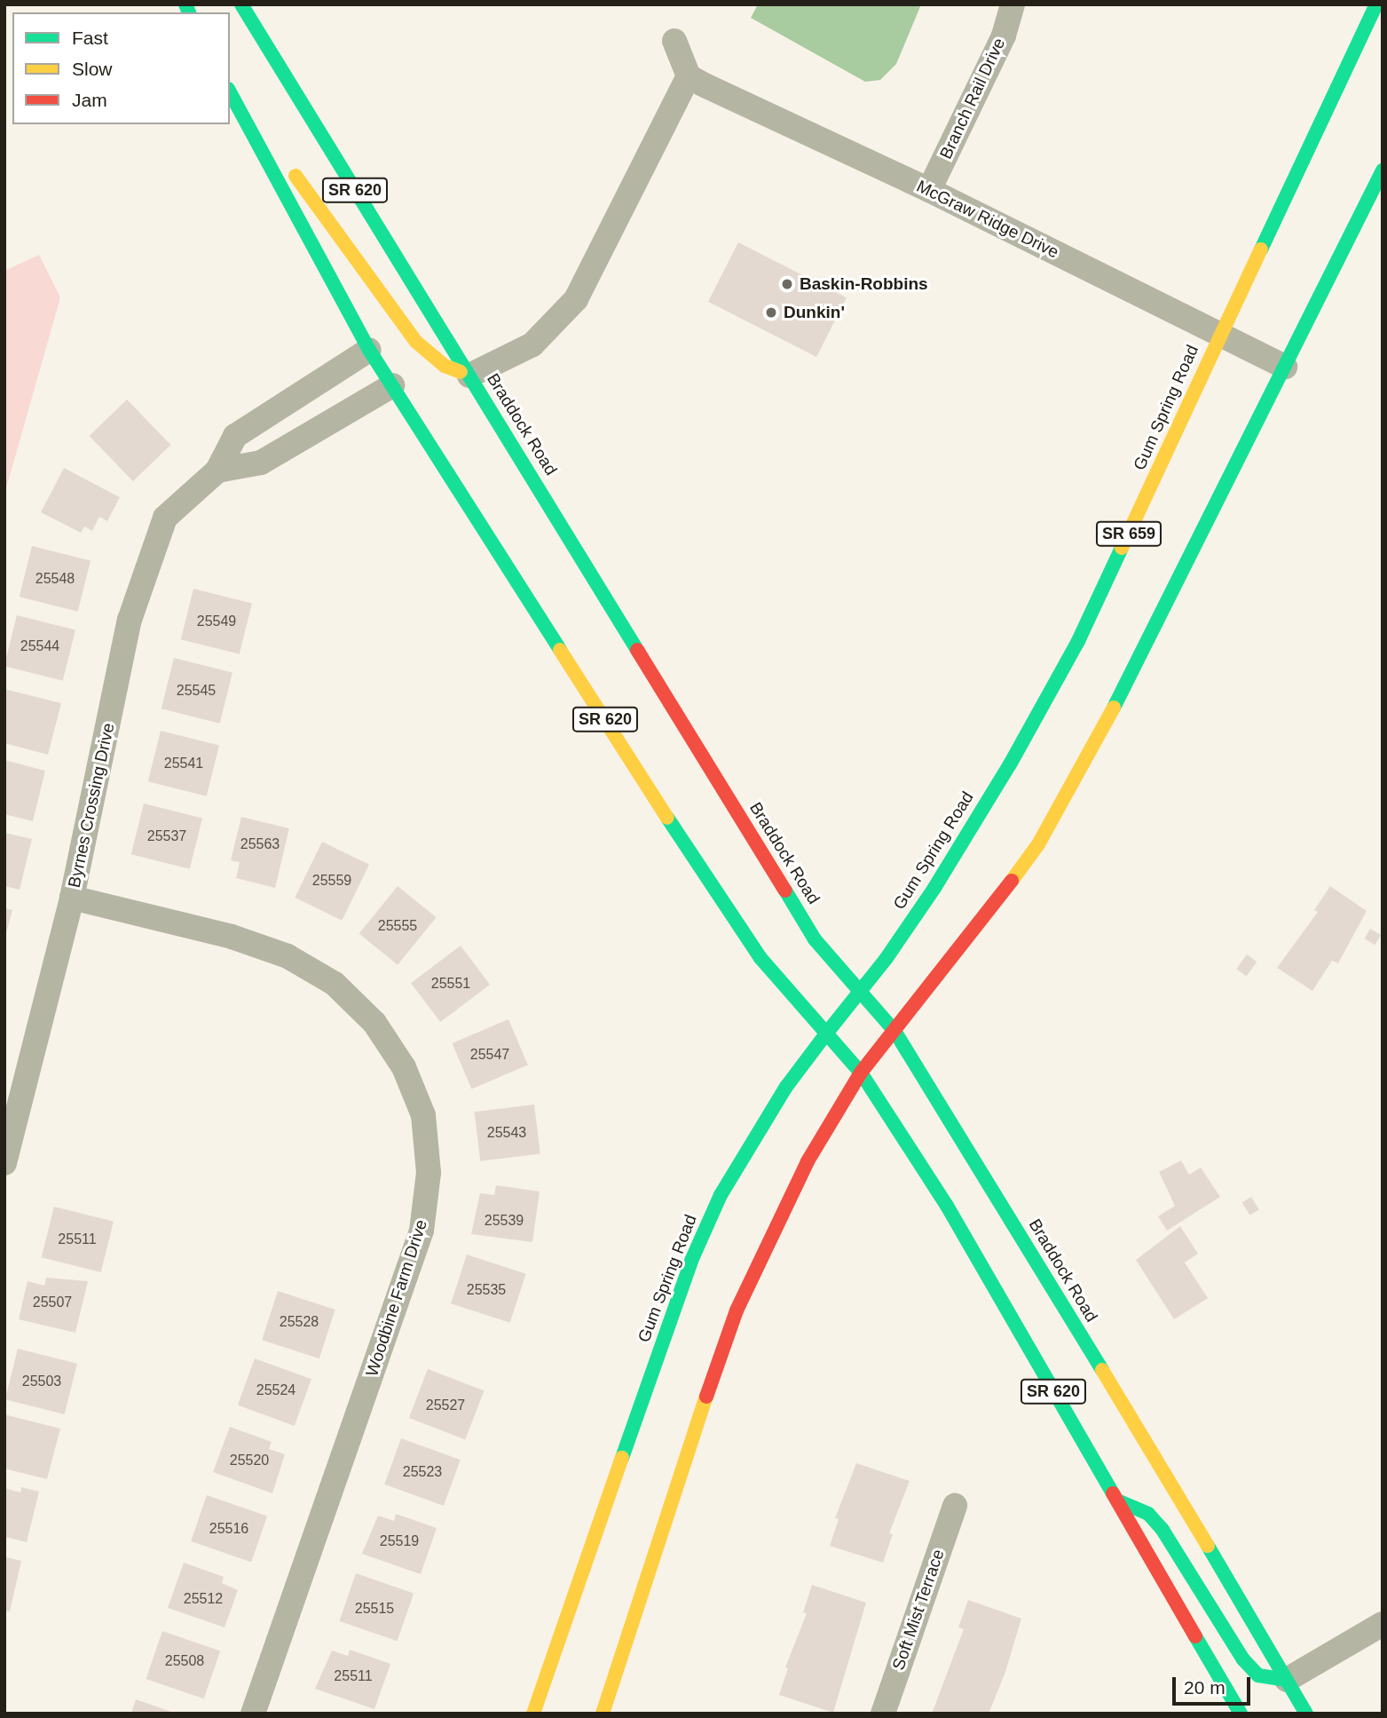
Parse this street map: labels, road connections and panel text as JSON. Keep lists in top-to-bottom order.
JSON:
{
  "streets": {
    "main road": [
      "SR 620",
      "Gum Spring Road",
      "Braddock Road",
      "SR 659"
    ],
    "street": [
      "Branch Rail Drive",
      "McGraw Ridge Drive",
      "Byrnes Crossing Drive",
      "Woodbine Farm Drive",
      "Soft Mist Terrace"
    ]
  },
  "crossings": [
    ["Branch Rail Drive", "McGraw Ridge Drive"],
    ["SR 620", "Gum Spring Road"],
    ["SR 620", "Byrnes Crossing Drive"],
    ["McGraw Ridge Drive", "Gum Spring Road"],
    ["Gum Spring Road", "Braddock Road"],
    ["Byrnes Crossing Drive", "Woodbine Farm Drive"]
  ],
  "places": ["Baskin-Robbins", "Dunkin'"],
  "house_numbers": [
    "25548",
    "25549",
    "25544",
    "25545",
    "25541",
    "25537",
    "25563",
    "25559",
    "25555",
    "25551",
    "25547",
    "25543",
    "25539",
    "25511",
    "25535",
    "25507",
    "25528",
    "25503",
    "25524",
    "25527",
    "25520",
    "25523",
    "25516",
    "25519",
    "25512",
    "25515",
    "25508",
    "25511"
  ],
  "legend": ["Fast", "Slow", "Jam"],
  "scale_bar": "20 m"
}
